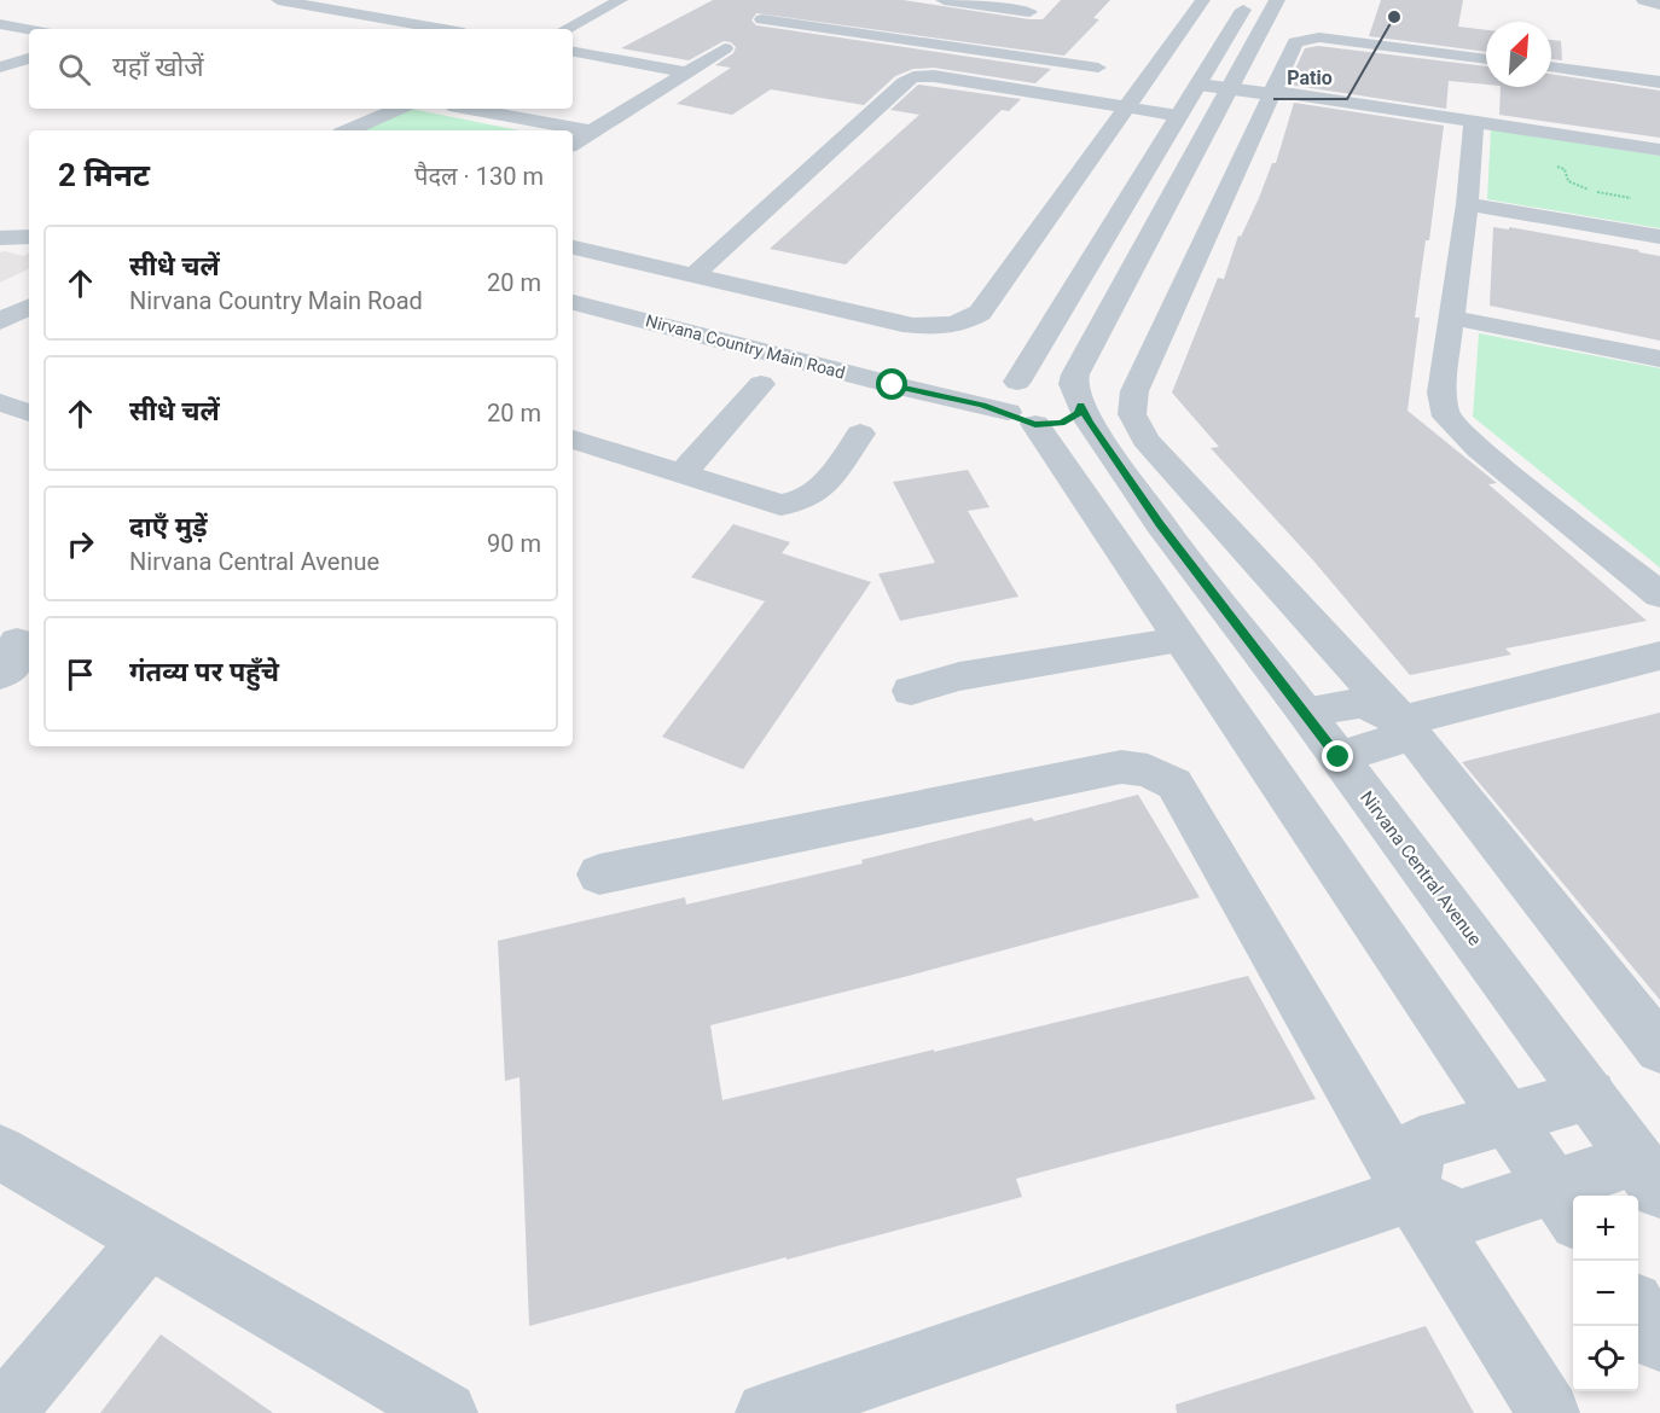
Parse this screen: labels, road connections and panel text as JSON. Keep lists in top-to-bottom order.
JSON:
{
  "streets": {
    "street": ["Nirvana Country Main Road", "Nirvana Central Avenue"]
  },
  "places": ["Patio"],
  "north": "top right",
  "page": {
    "search": "यहाँ खोजें",
    "heading": ["2 मिनट", "पैदल · 130 m"],
    "list": [
      ["सीधे चलें", "Nirvana Country Main Road", "20 m"],
      ["सीधे चलें", "20 m"],
      ["दाएँ मुड़ें", "Nirvana Central Avenue", "90 m"],
      "गंतव्य पर पहुँचे"
    ],
    "map_buttons": ["+", "−"]
  }
}
